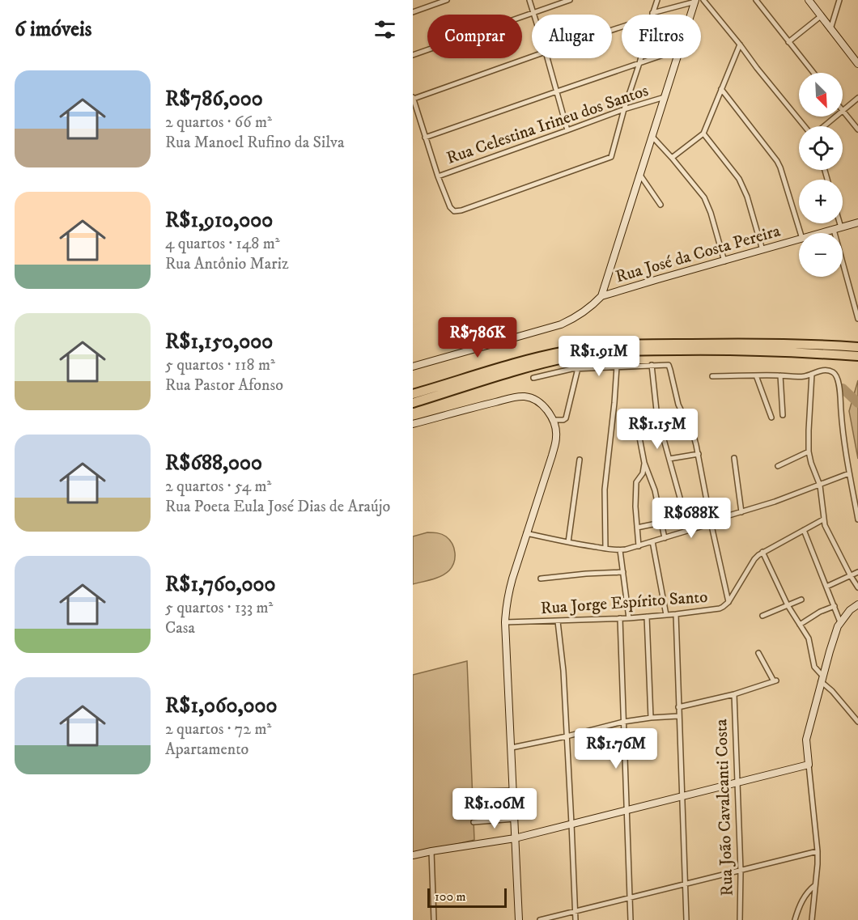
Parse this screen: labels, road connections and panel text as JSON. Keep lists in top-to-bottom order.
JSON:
{
  "streets": {
    "street": [
      "Rua Celestina Irineu dos Santos",
      "Rua José da Costa Pereira",
      "Rua Jorge Espírito Santo",
      "Rua João Cavalcanti Costa"
    ]
  },
  "scale_bar": "100 m",
  "north": "bottom right",
  "page": {
    "heading": "6 imóveis",
    "chip": ["Comprar", "Alugar", "Filtros"],
    "list": [
      {
        "name": "R$786,000",
        "note": "2 quartos · 66 m² · Rua Manoel Rufino da Silva"
      },
      {
        "name": "R$1,910,000",
        "note": "4 quartos · 148 m² · Rua Antônio Mariz"
      },
      {
        "name": "R$1,150,000",
        "note": "5 quartos · 118 m² · Rua Pastor Afonso"
      },
      {
        "name": "R$688,000",
        "note": "2 quartos · 54 m² · Rua Poeta Eula José Dias de Araújo"
      },
      {
        "name": "R$1,760,000",
        "note": "5 quartos · 133 m² · Casa"
      },
      {
        "name": "R$1,060,000",
        "note": "2 quartos · 72 m² · Apartamento"
      }
    ],
    "map_buttons": ["+", "−"],
    "price": [
      "R$786K",
      "R$1.91M",
      "R$1.15M",
      "R$688K",
      "R$1.76M",
      "R$1.06M"
    ],
    "scale": "100 m"
  }
}
